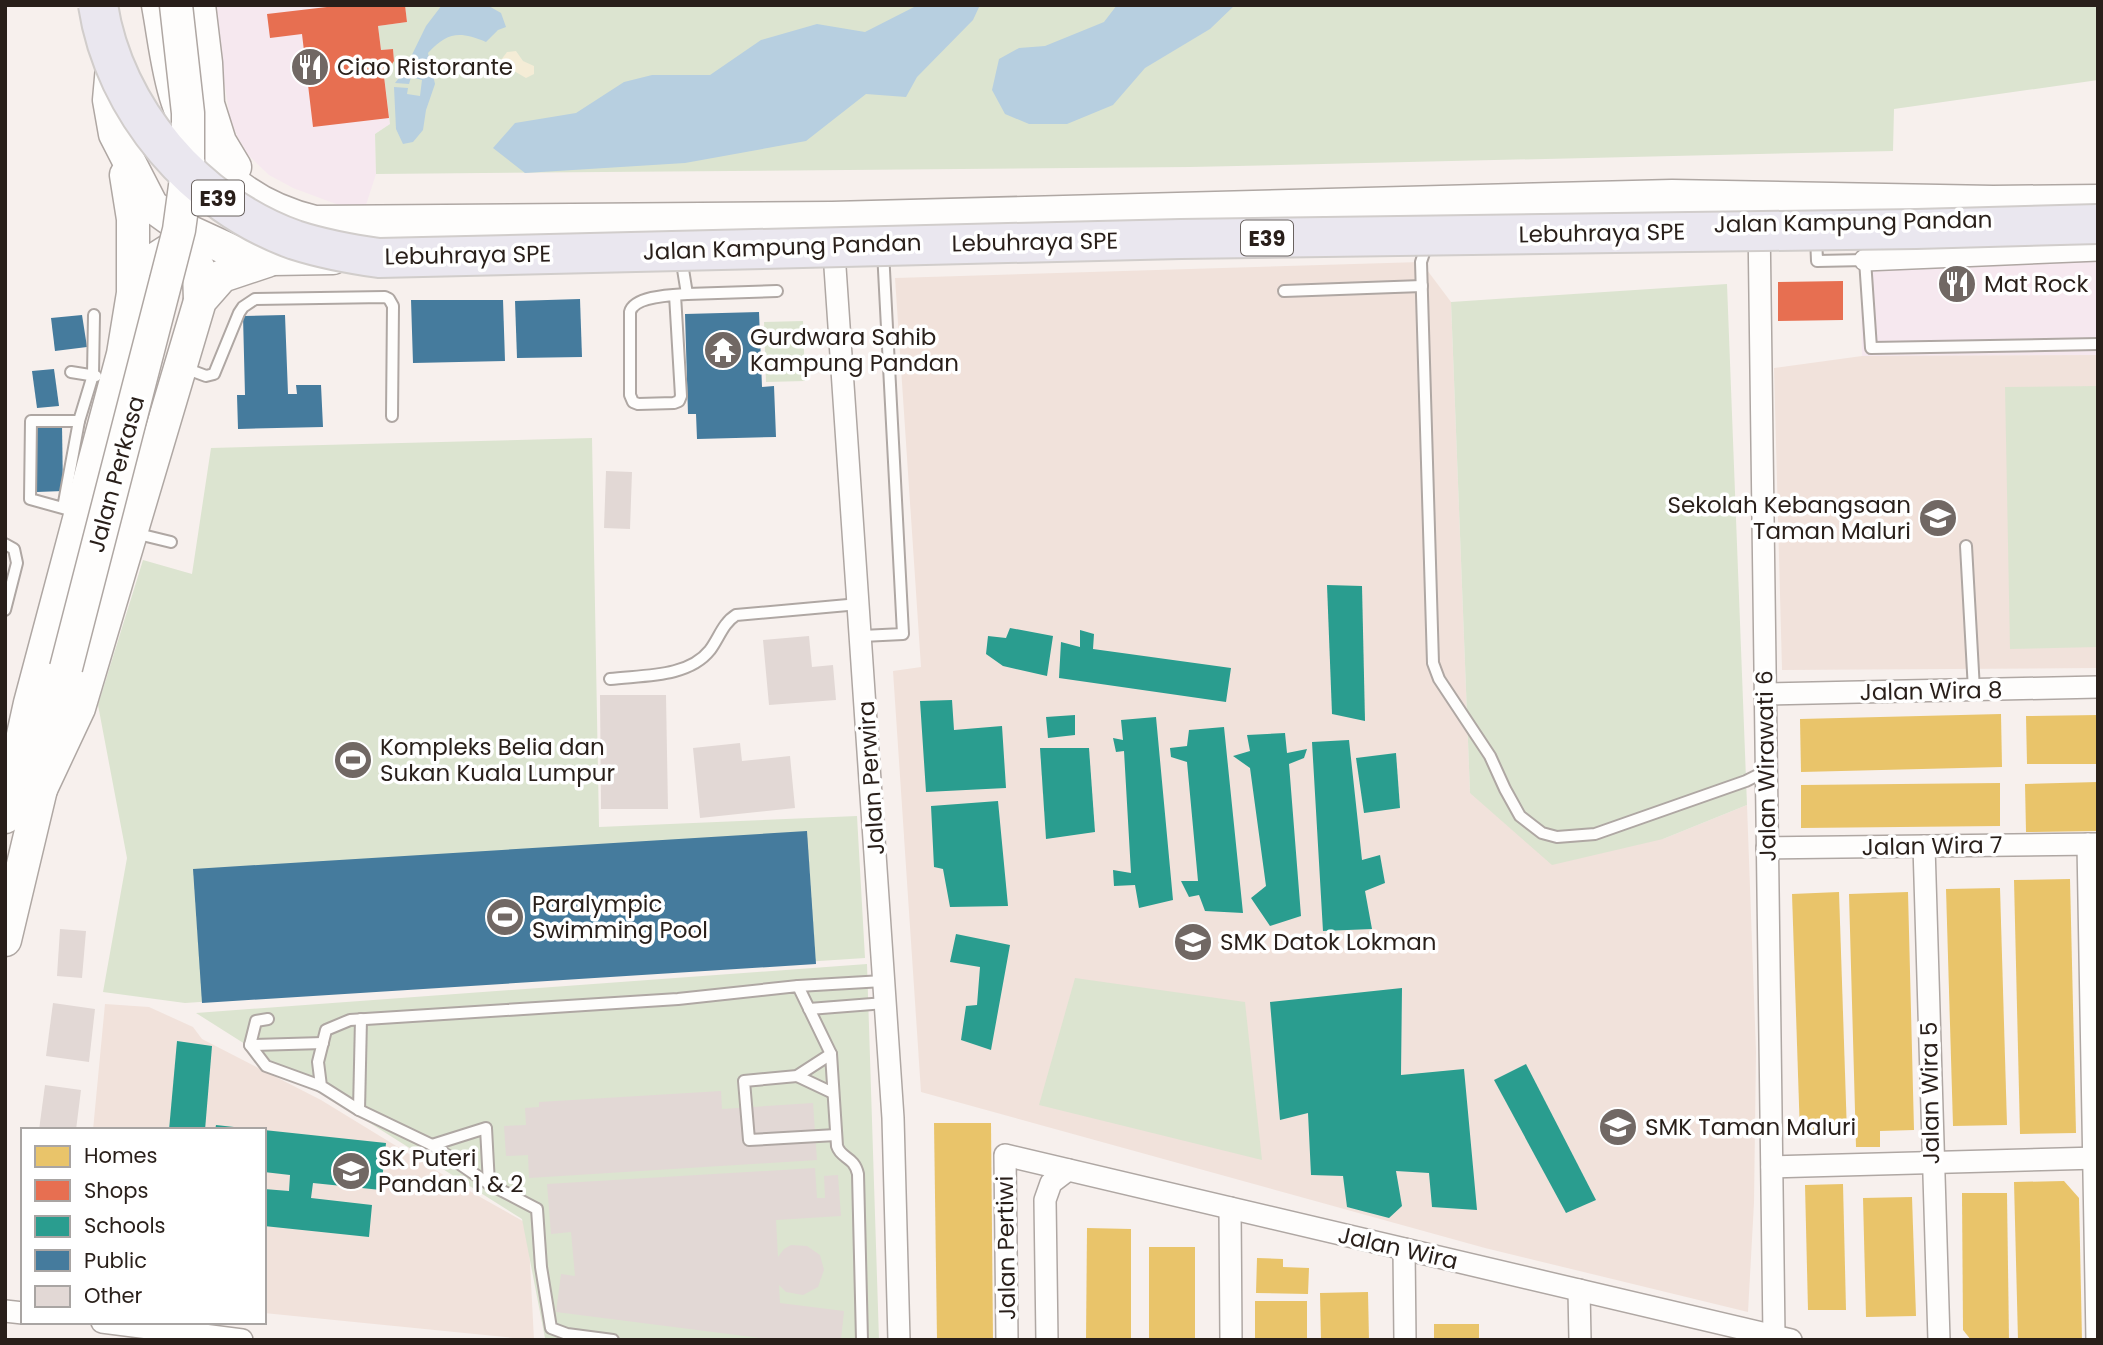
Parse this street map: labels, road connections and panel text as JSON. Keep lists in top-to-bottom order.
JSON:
{
  "streets": {
    "highway": ["E39", "Lebuhraya SPE"],
    "street": [
      "Jalan Kampung Pandan",
      "Jalan Perkasa",
      "Jalan Wira 8",
      "Jalan Wirawati 6",
      "Jalan Perwira",
      "Jalan Wira 7",
      "Jalan Wira 5",
      "Jalan Pertiwi",
      "Jalan Wira"
    ]
  },
  "crossings": [
    ["Jalan Kampung Pandan", "Lebuhraya SPE"],
    ["Jalan Kampung Pandan", "Jalan Perkasa"],
    ["Jalan Kampung Pandan", "Jalan Wirawati 6"],
    ["Jalan Kampung Pandan", "Jalan Perwira"],
    ["Jalan Wira 8", "Jalan Wirawati 6"],
    ["Jalan Wirawati 6", "Jalan Wira 7"],
    ["Jalan Wirawati 6", "Jalan Wira"],
    ["Jalan Wira 7", "Jalan Wira 5"],
    ["Jalan Pertiwi", "Jalan Wira"]
  ],
  "places": {
    "restaurant": ["Ciao Ristorante", "Mat Rock"],
    "temple": ["Gurdwara Sahib Kampung Pandan"],
    "school or university": [
      "Sekolah Kebangsaan Taman Maluri",
      "SMK Datok Lokman",
      "SMK Taman Maluri",
      "SK Puteri Pandan 1 & 2"
    ],
    "sports": ["Kompleks Belia dan Sukan Kuala Lumpur", "Paralympic Swimming Pool"]
  },
  "legend": [
    "Homes",
    "Shops",
    "Schools",
    "Public",
    "Other"
  ]
}
